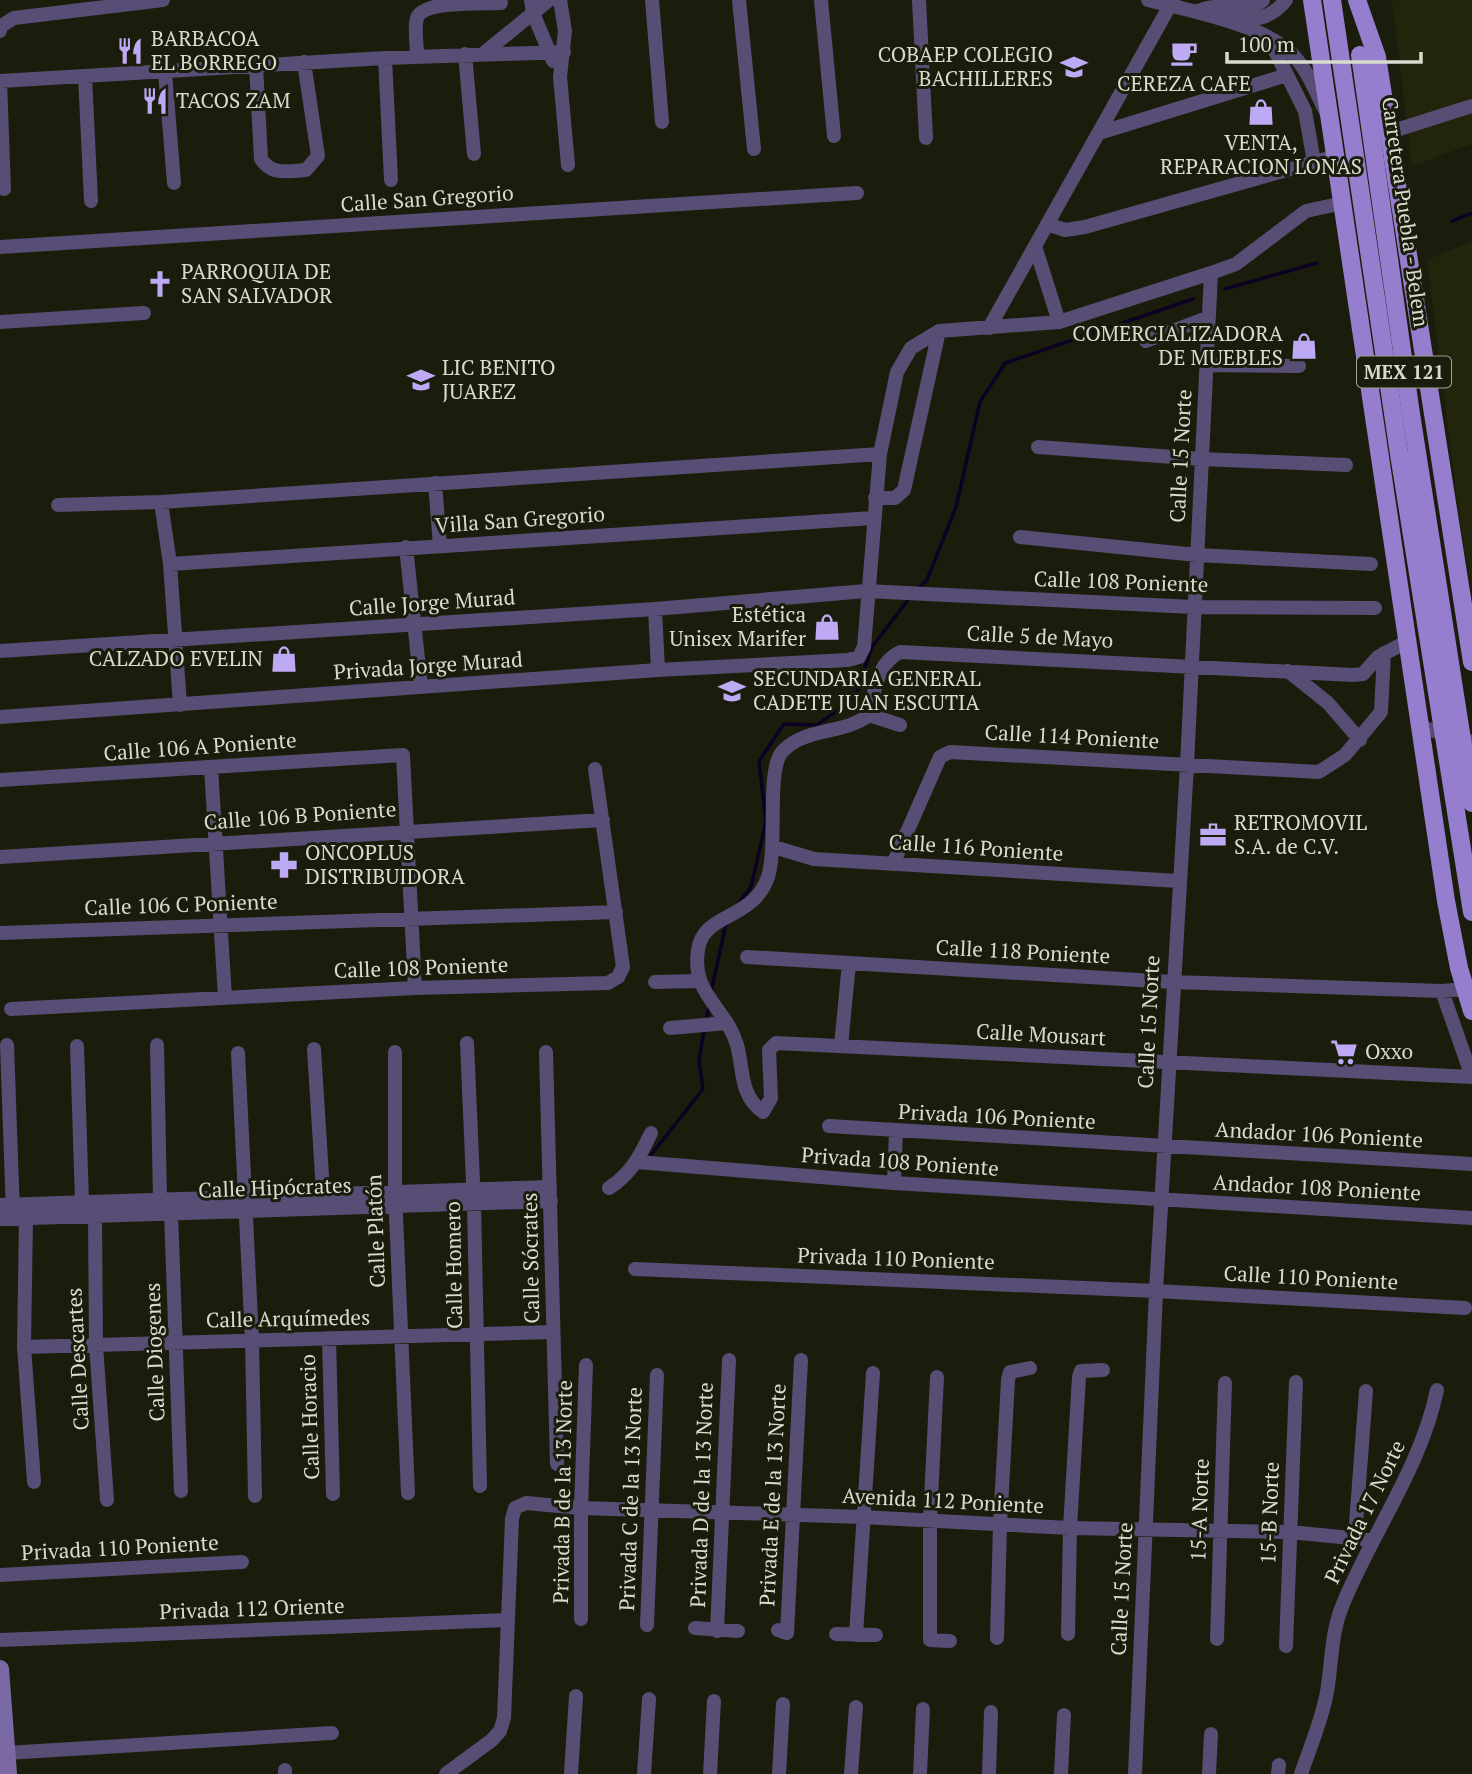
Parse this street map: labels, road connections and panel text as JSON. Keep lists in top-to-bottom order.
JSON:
{
  "streets": {
    "main road": ["Carretera Puebla - Belem", "MEX 121"],
    "street": [
      "Calle San Gregorio",
      "Calle 15 Norte",
      "Villa San Gregorio",
      "Calle 108 Poniente",
      "Calle Jorge Murad",
      "Calle 5 de Mayo",
      "Privada Jorge Murad",
      "Calle 114 Poniente",
      "Calle 106 A Poniente",
      "Calle 106 B Poniente",
      "Calle 116 Poniente",
      "Calle 106 C Poniente",
      "Calle 118 Poniente",
      "Calle Mousart",
      "Privada 106 Poniente",
      "Andador 106 Poniente",
      "Privada 108 Poniente",
      "Calle Hipócrates",
      "Andador 108 Poniente",
      "Calle Platón",
      "Calle Sócrates",
      "Privada 110 Poniente",
      "Calle Homero",
      "Calle 110 Poniente",
      "Calle Arquímedes",
      "Calle Diogenes",
      "Calle Descartes",
      "Calle Horacio",
      "Privada B de la 13 Norte",
      "Privada D de la 13 Norte",
      "Privada E de la 13 Norte",
      "Privada C de la 13 Norte",
      "Avenida 112 Poniente",
      "15-A Norte",
      "Privada 17 Norte",
      "15-B Norte",
      "Privada 112 Oriente"
    ]
  },
  "crossings": [
    ["Calle 15 Norte", "Calle 108 Poniente"],
    ["Calle 15 Norte", "Calle 5 de Mayo"],
    ["Calle 15 Norte", "Calle 114 Poniente"],
    ["Calle 15 Norte", "Calle 116 Poniente"],
    ["Calle 15 Norte", "Calle 118 Poniente"],
    ["Calle 15 Norte", "Calle Mousart"],
    ["Calle 15 Norte", "Privada 106 Poniente"],
    ["Calle 15 Norte", "Andador 106 Poniente"],
    ["Calle 15 Norte", "Privada 108 Poniente"],
    ["Calle 15 Norte", "Andador 108 Poniente"],
    ["Calle 15 Norte", "Privada 110 Poniente"],
    ["Calle 15 Norte", "Calle 110 Poniente"],
    ["Calle 15 Norte", "Avenida 112 Poniente"],
    ["Calle 108 Poniente", "Calle Jorge Murad"],
    ["Calle 108 Poniente", "Privada Jorge Murad"],
    ["Calle 108 Poniente", "Calle 106 C Poniente"],
    ["Calle Jorge Murad", "Privada Jorge Murad"],
    ["Calle 114 Poniente", "Calle 116 Poniente"],
    ["Calle 106 A Poniente", "Calle 106 B Poniente"],
    ["Privada 106 Poniente", "Andador 106 Poniente"],
    ["Privada 108 Poniente", "Andador 108 Poniente"],
    ["Calle Hipócrates", "Calle Platón"],
    ["Calle Hipócrates", "Calle Sócrates"],
    ["Calle Hipócrates", "Calle Homero"],
    ["Calle Hipócrates", "Calle Diogenes"],
    ["Calle Hipócrates", "Calle Descartes"],
    ["Calle Platón", "Calle Arquímedes"],
    ["Calle Sócrates", "Calle Arquímedes"],
    ["Privada 110 Poniente", "Calle 110 Poniente"],
    ["Calle Homero", "Calle Arquímedes"],
    ["Calle Arquímedes", "Calle Diogenes"],
    ["Calle Arquímedes", "Calle Descartes"],
    ["Calle Arquímedes", "Calle Horacio"],
    ["Privada B de la 13 Norte", "Avenida 112 Poniente"],
    ["Privada D de la 13 Norte", "Avenida 112 Poniente"],
    ["Privada E de la 13 Norte", "Avenida 112 Poniente"],
    ["Privada C de la 13 Norte", "Avenida 112 Poniente"],
    ["Avenida 112 Poniente", "15-A Norte"],
    ["Avenida 112 Poniente", "Privada 17 Norte"],
    ["Avenida 112 Poniente", "15-B Norte"],
    ["Avenida 112 Poniente", "Privada 112 Oriente"]
  ],
  "places": {
    "restaurant": ["BARBACOA EL BORREGO", "TACOS ZAM"],
    "cafe": ["CEREZA CAFE"],
    "school or university": ["COBAEP COLEGIO BACHILLERES", "LIC BENITO JUAREZ", "SECUNDARIA GENERAL CADETE JUAN ESCUTIA"],
    "shop": [
      "VENTA, REPARACION LONAS",
      "COMERCIALIZADORA DE MUEBLES",
      "Estética Unisex Marifer",
      "CALZADO EVELIN"
    ],
    "church": ["PARROQUIA DE SAN SALVADOR"],
    "office": ["RETROMOVIL S.A. de C.V."],
    "pharmacy": ["ONCOPLUS DISTRIBUIDORA"],
    "supermarket": ["Oxxo"]
  },
  "scale_bar": "100 m"
}
